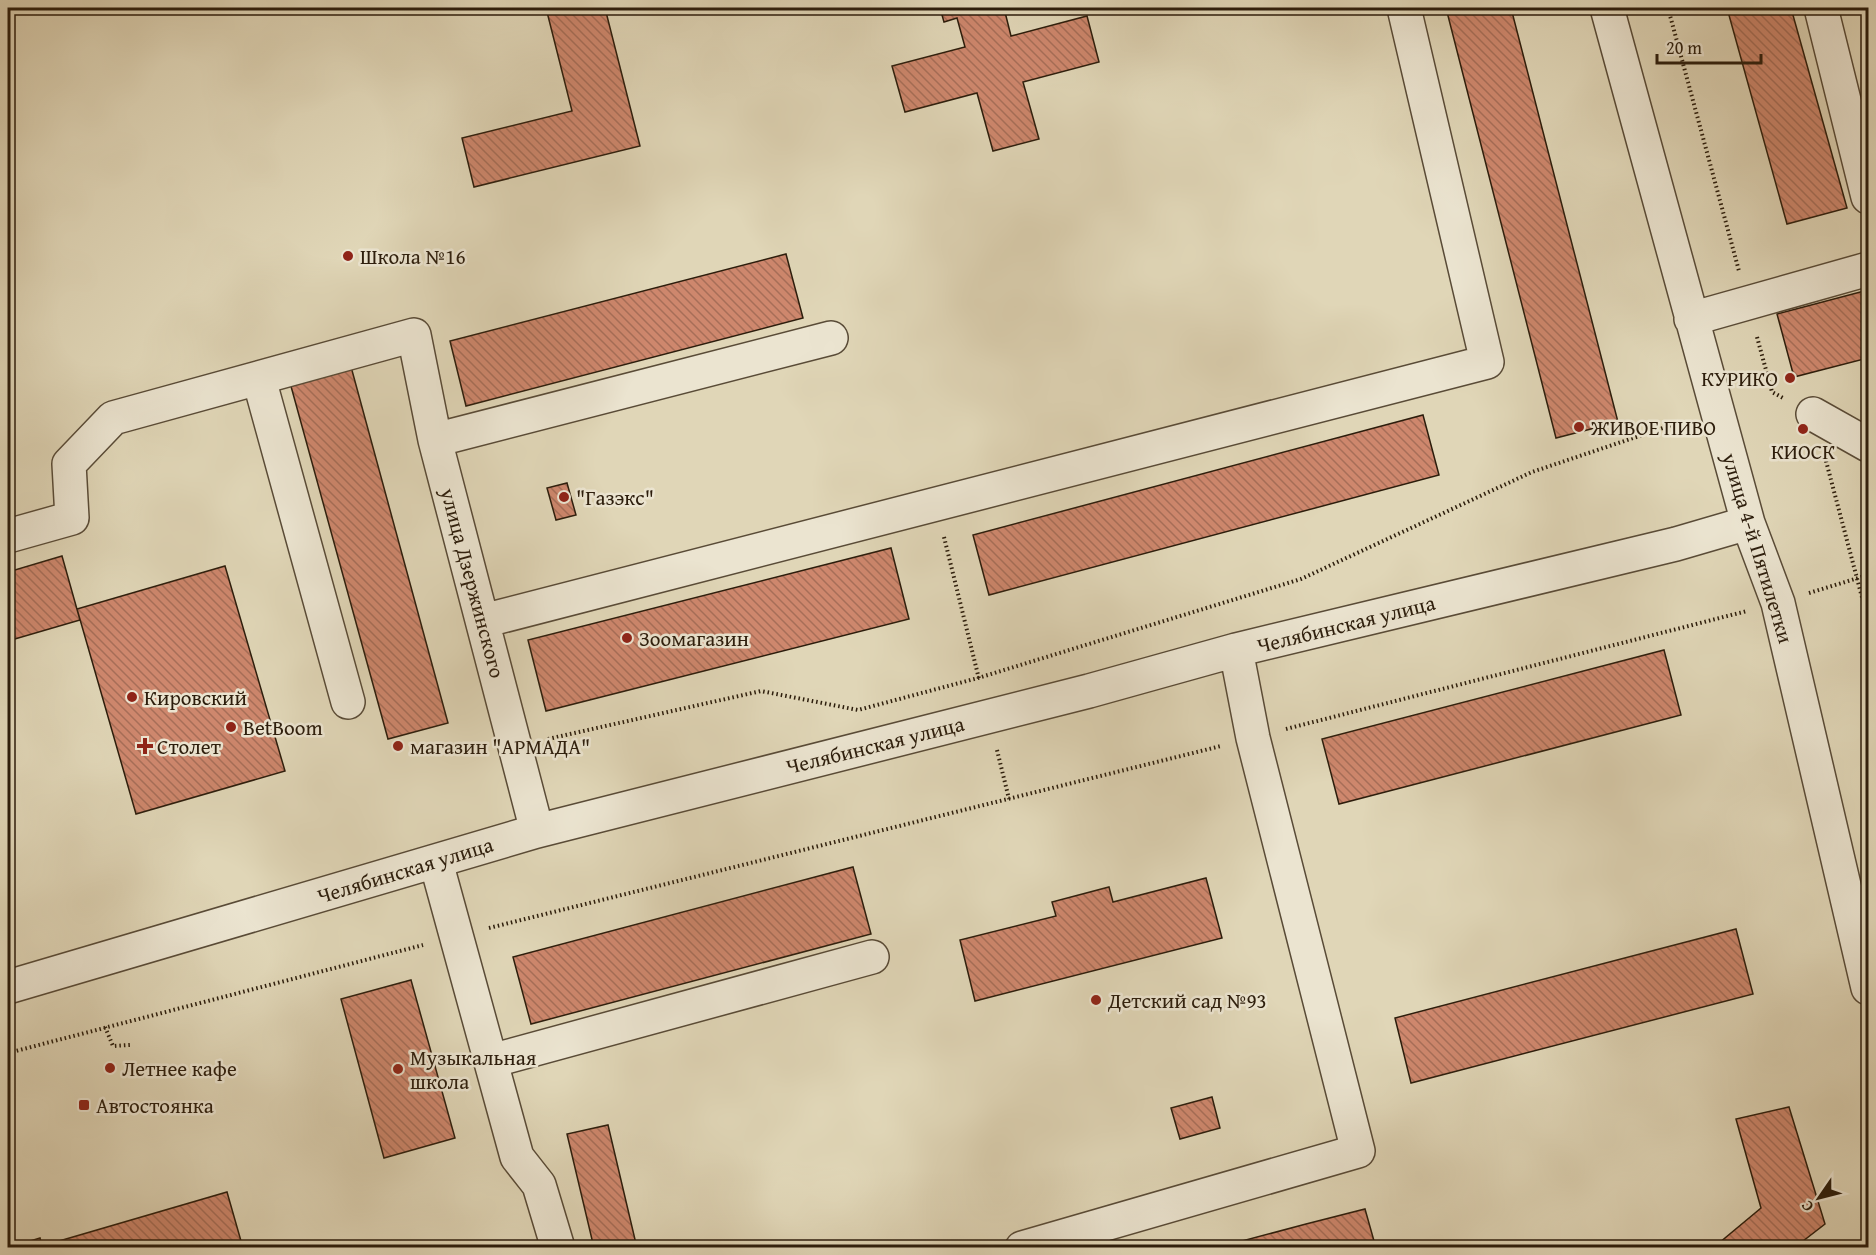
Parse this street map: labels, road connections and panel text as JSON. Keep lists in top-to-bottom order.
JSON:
{
  "streets": {
    "street": ["улица 4-й Пятилетки", "улица Дзержинского", "Челябинская улица"]
  },
  "crossings": [
    ["улица 4-й Пятилетки", "Челябинская улица"],
    ["улица Дзержинского", "Челябинская улица"]
  ],
  "places": {
    "other": [
      "Школа №16",
      "КУРИКО",
      "ЖИВОЕ ПИВО",
      "КИОСК",
      "\"Газэкс\"",
      "Зоомагазин",
      "Кировский",
      "BetBoom",
      "магазин \"АРМАДА\"",
      "Детский сад №93",
      "Летнее кафе",
      "Музыкальная школа"
    ],
    "health": ["Столет"],
    "transit": ["Автостоянка"]
  },
  "scale_bar": "20 m",
  "north": "bottom left"
}
